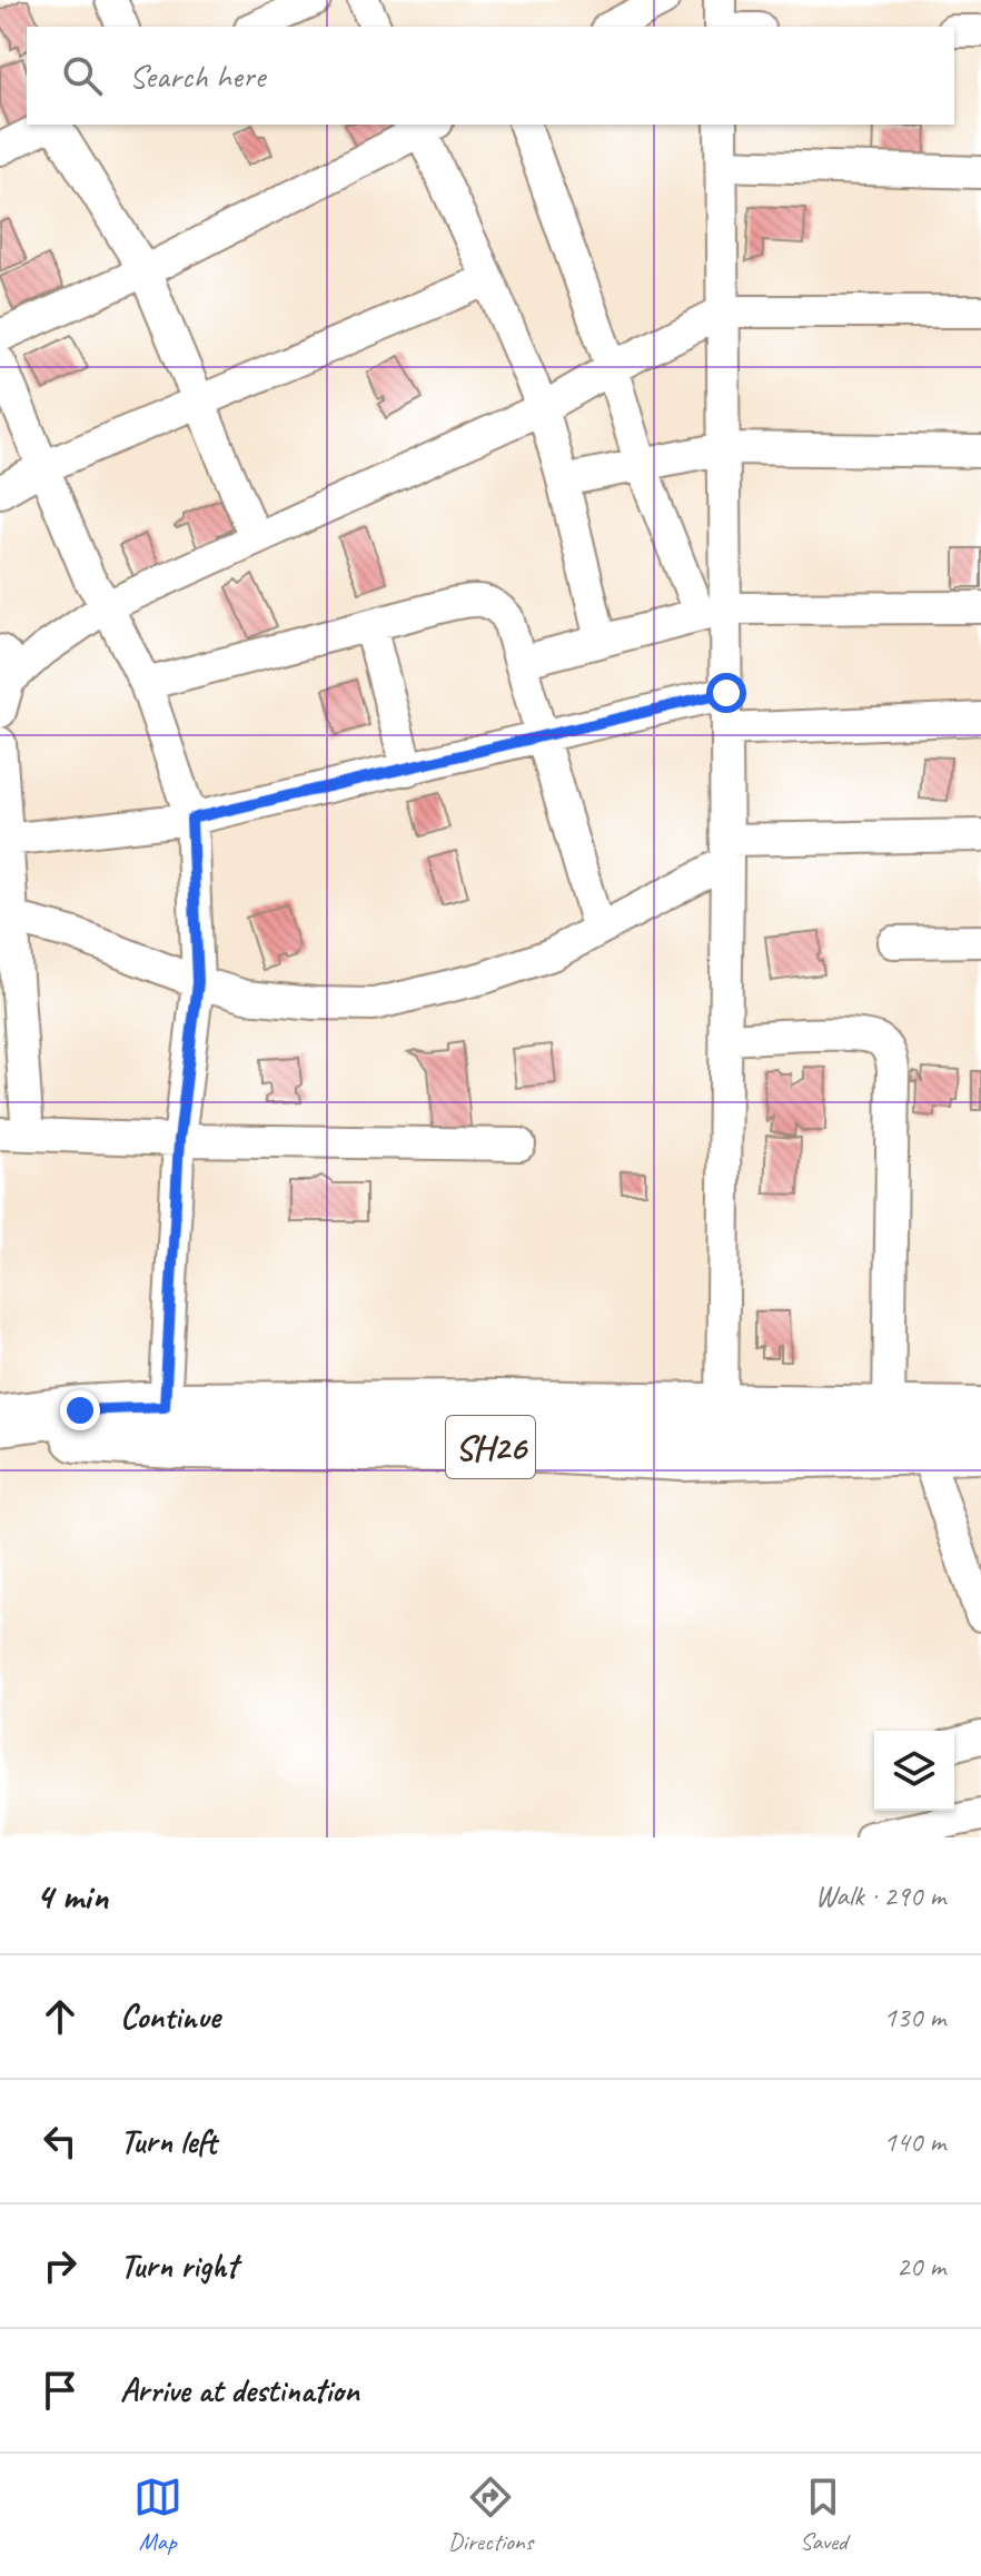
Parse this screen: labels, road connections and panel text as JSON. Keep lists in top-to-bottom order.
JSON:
{
  "streets": {
    "main road": ["SH26"]
  },
  "page": {
    "search": "Search here",
    "heading": ["4 min", "Walk · 290 m"],
    "list": [
      ["Continue", "130 m"],
      ["Turn left", "140 m"],
      ["Turn right", "20 m"],
      "Arrive at destination"
    ],
    "nav": ["Map", "Directions", "Saved"]
  }
}
